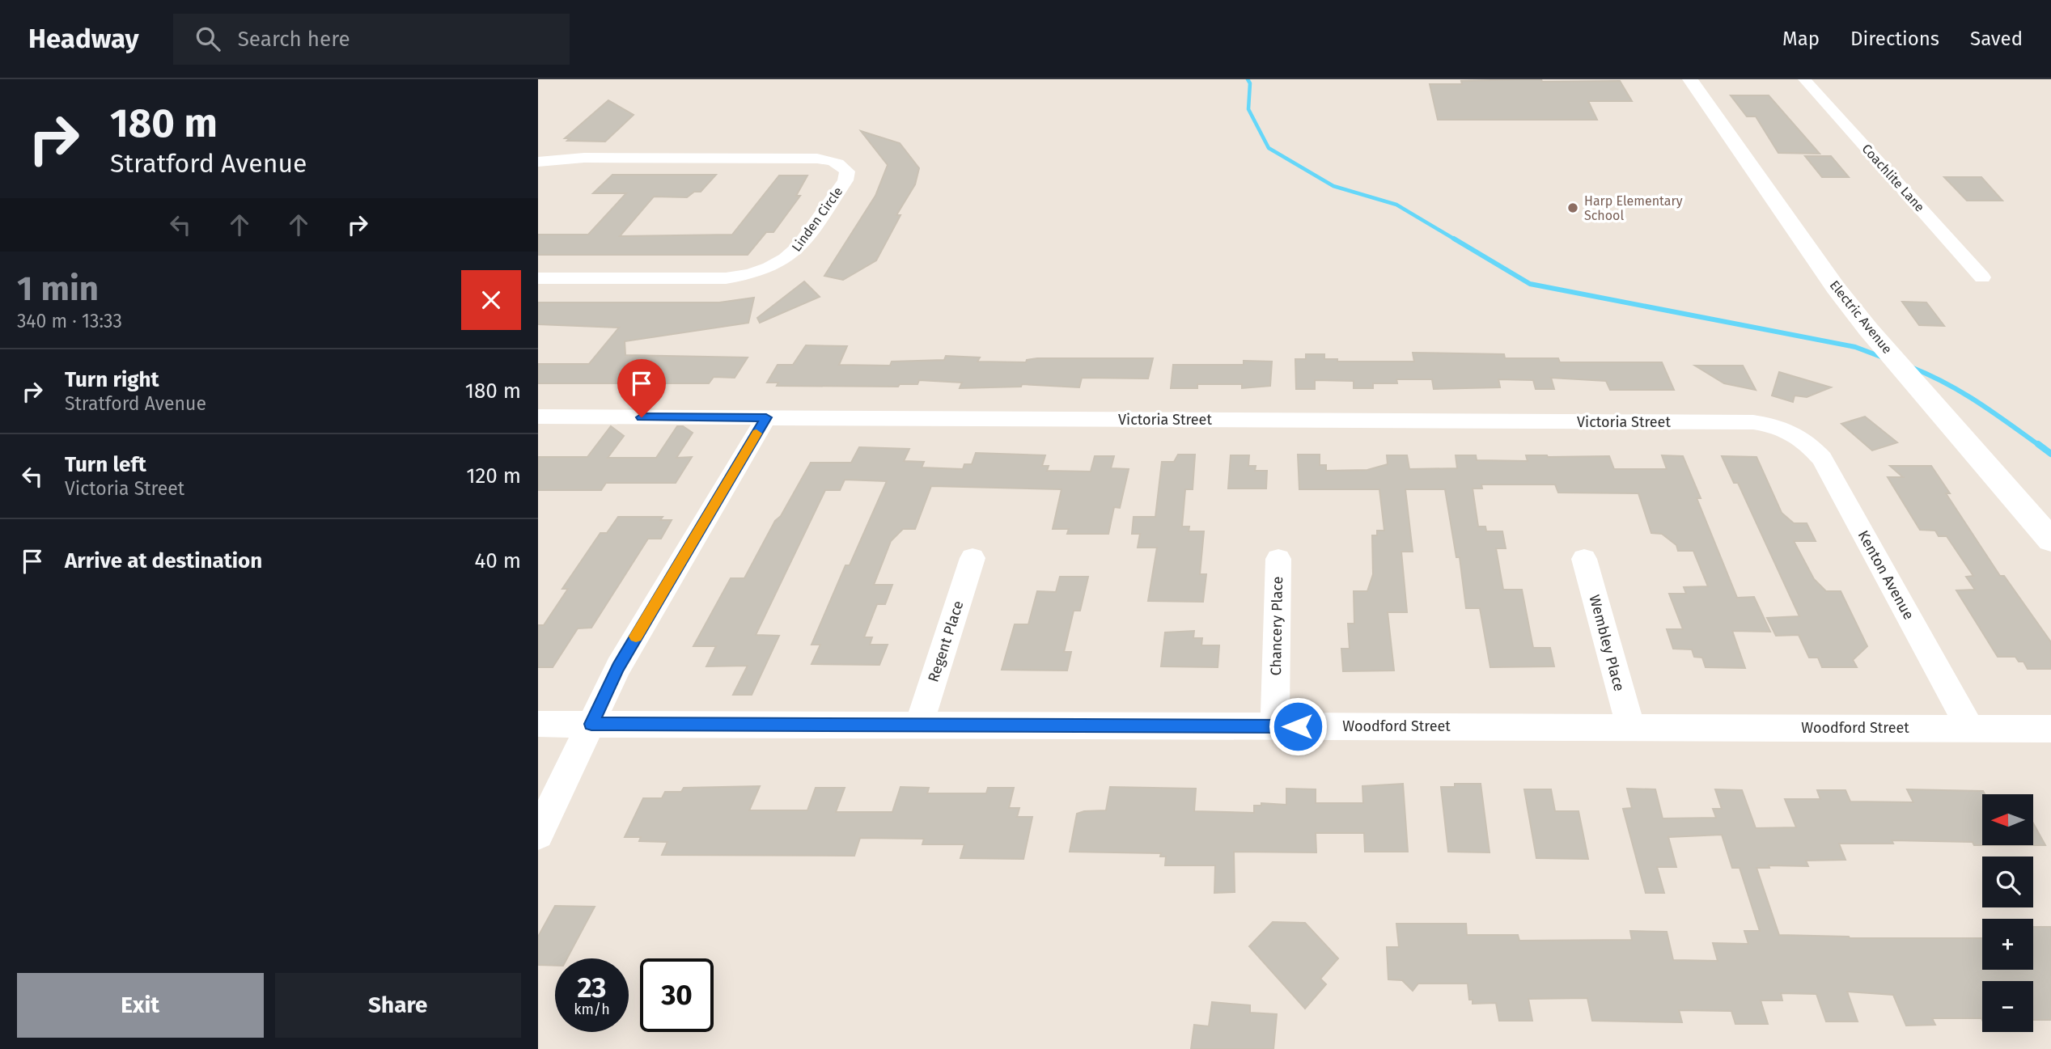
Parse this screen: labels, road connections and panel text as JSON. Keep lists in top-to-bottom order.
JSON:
{
  "streets": {
    "street": [
      "Coachlite Lane",
      "Linden Circle",
      "Electric Avenue",
      "Victoria Street",
      "Kenton Avenue",
      "Chancery Place",
      "Regent Place",
      "Wembley Place",
      "Woodford Street"
    ]
  },
  "crossings": [
    ["Victoria Street", "Kenton Avenue"],
    ["Kenton Avenue", "Woodford Street"],
    ["Chancery Place", "Woodford Street"],
    ["Regent Place", "Woodford Street"],
    ["Wembley Place", "Woodford Street"]
  ],
  "places": ["Harp Elementary School"],
  "north": "left",
  "page": {
    "header": "Headway",
    "search": "Search here",
    "nav": ["Map", "Directions", "Saved"],
    "turn": ["180 m", "Stratford Avenue"],
    "heading": ["1 min", "340 m · 13:33"],
    "list": [
      {
        "name": "Turn right",
        "note": "Stratford Avenue",
        "value": "180 m"
      },
      {
        "name": "Turn left",
        "note": "Victoria Street",
        "value": "120 m"
      },
      {
        "name": "Arrive at destination",
        "value": "40 m"
      }
    ],
    "map_buttons": ["+", "−"],
    "speed": "23 km/h",
    "limit": "30",
    "buttons": ["Exit", "Share"]
  }
}
